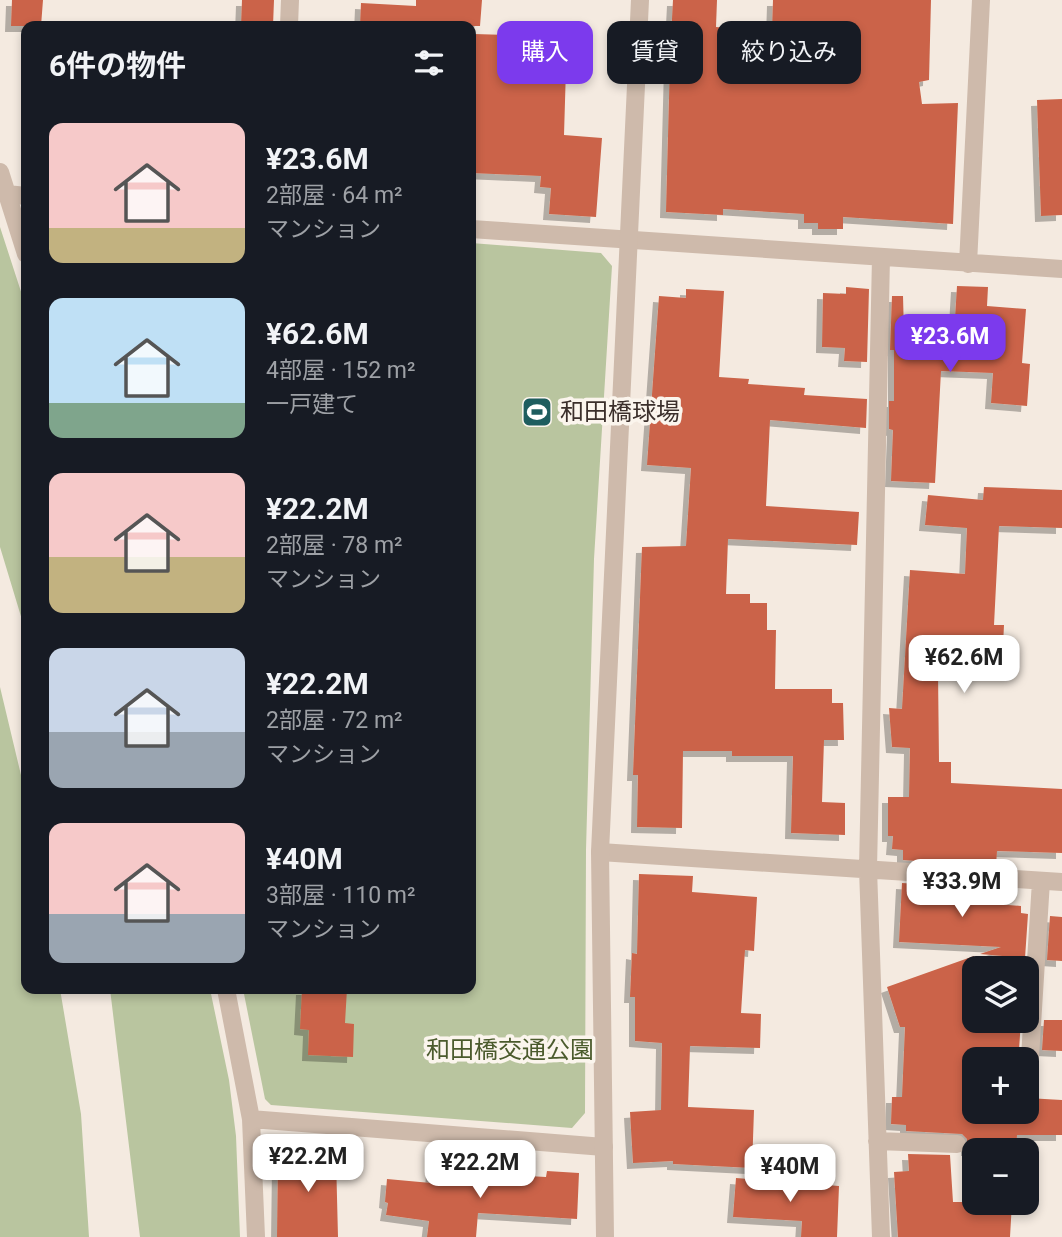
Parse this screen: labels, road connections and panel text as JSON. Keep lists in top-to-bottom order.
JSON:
{
  "parks": ["和田橋交通公園"],
  "places": {
    "sports": ["和田橋球場"]
  },
  "page": {
    "chip": ["購入", "賃貸", "絞り込み"],
    "heading": "6件の物件",
    "list": [
      {
        "name": "¥23.6M",
        "note": "2部屋 · 64 m² · マンション"
      },
      {
        "name": "¥62.6M",
        "note": "4部屋 · 152 m² · 一戸建て"
      },
      {
        "name": "¥22.2M",
        "note": "2部屋 · 78 m² · マンション"
      },
      {
        "name": "¥22.2M",
        "note": "2部屋 · 72 m² · マンション"
      },
      {
        "name": "¥40M",
        "note": "3部屋 · 110 m² · マンション"
      }
    ],
    "price": [
      "¥23.6M",
      "¥62.6M",
      "¥33.9M",
      "¥22.2M",
      "¥22.2M",
      "¥40M"
    ],
    "map_buttons": ["+", "−"]
  }
}
